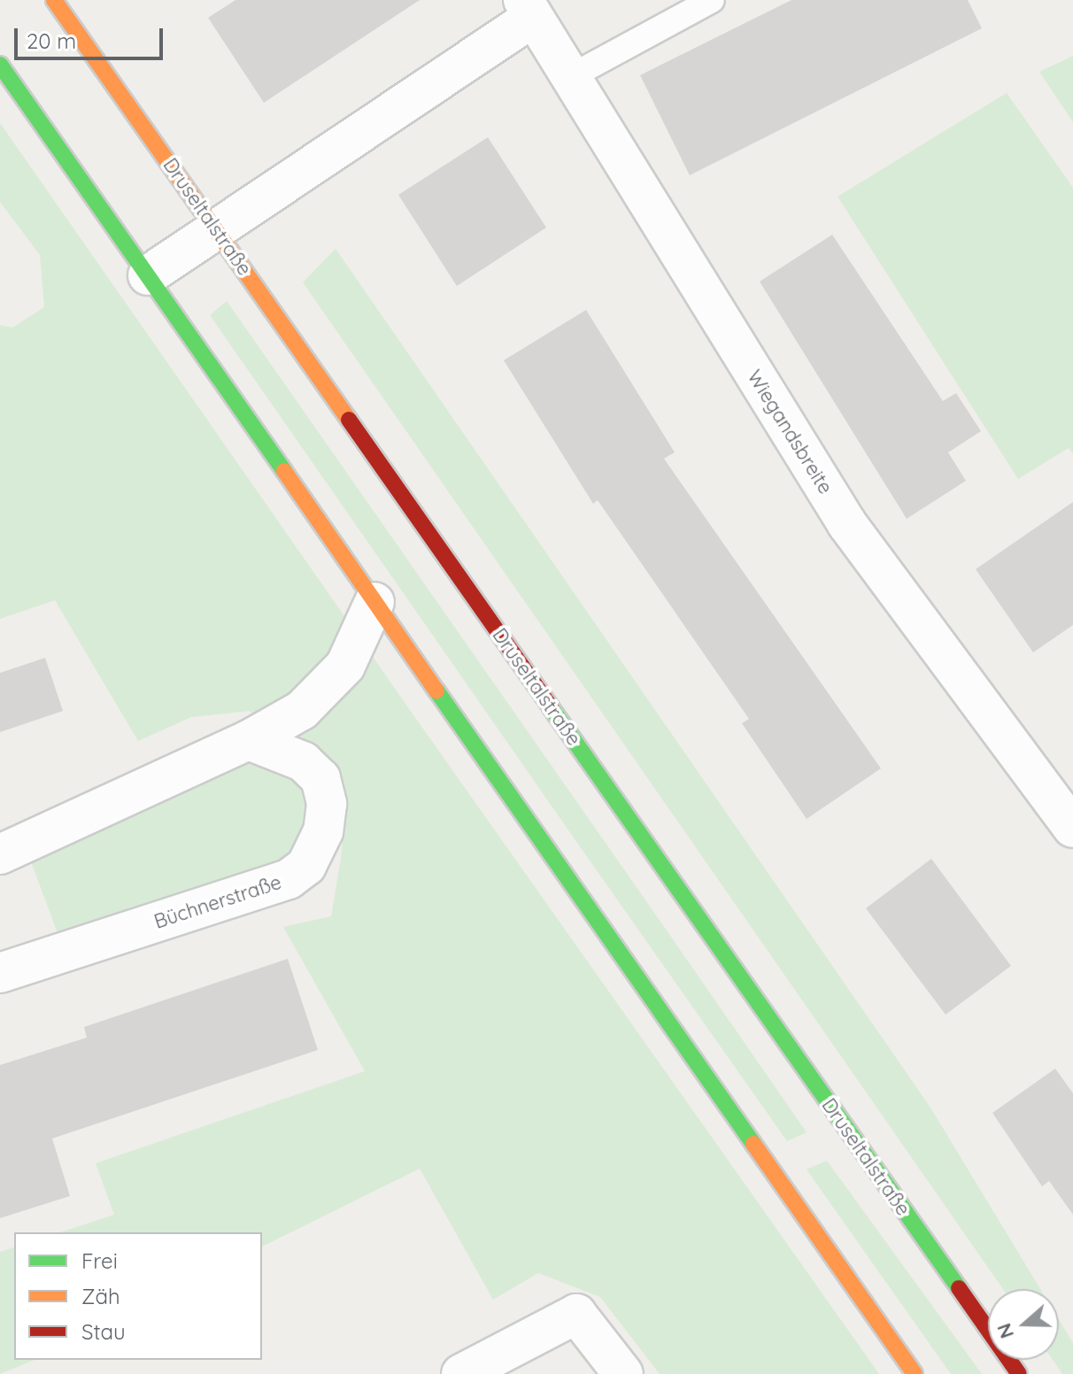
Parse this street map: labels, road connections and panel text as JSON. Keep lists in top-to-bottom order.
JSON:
{
  "streets": {
    "main road": ["Druseltalstraße"],
    "street": ["Wiegandsbreite", "Büchnerstraße"]
  },
  "crossings": [
    ["Druseltalstraße", "Wiegandsbreite"]
  ],
  "legend": ["Frei", "Zäh", "Stau"],
  "scale_bar": "20 m",
  "north": "left"
}
